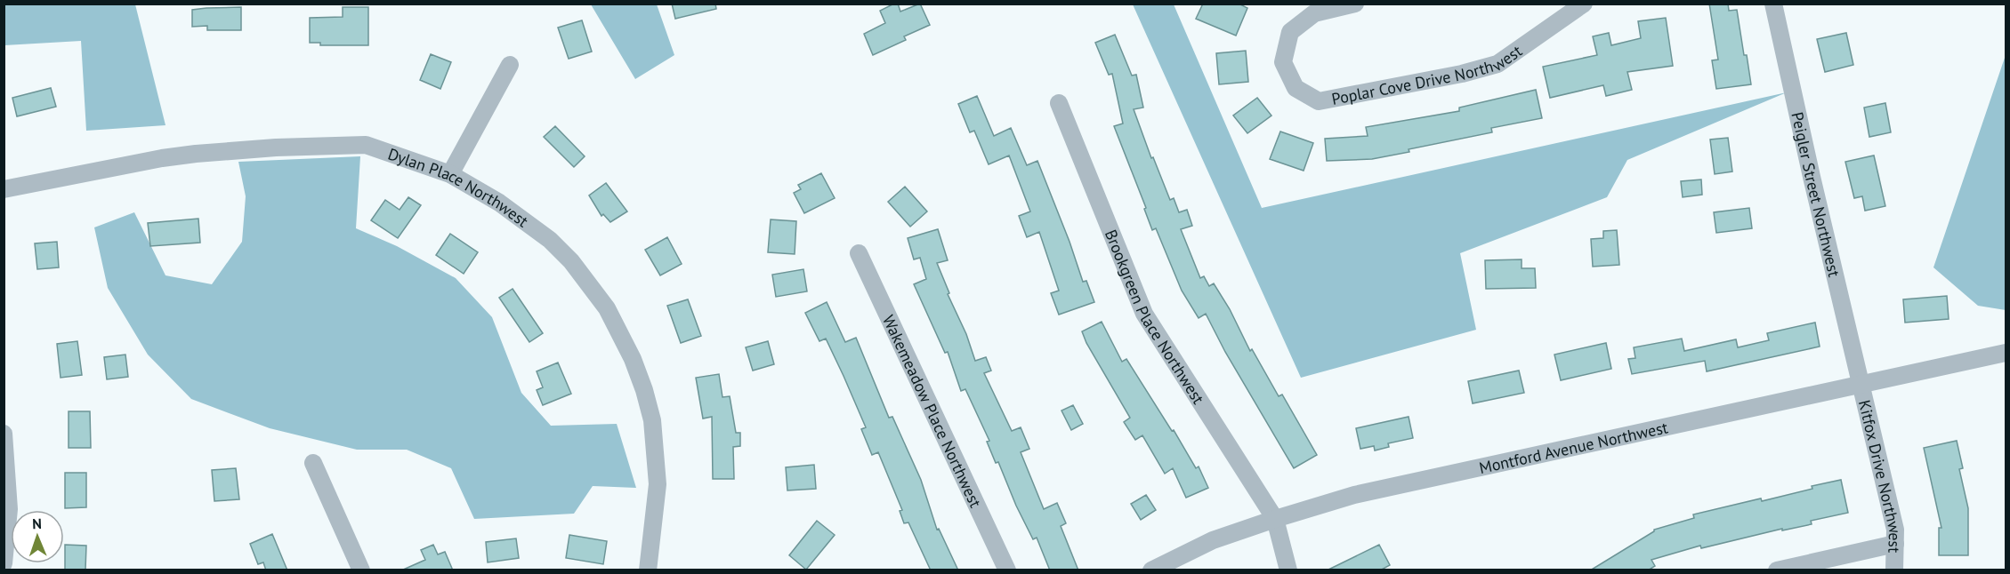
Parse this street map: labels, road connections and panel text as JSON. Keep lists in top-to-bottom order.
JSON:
{
  "streets": {
    "street": [
      "Poplar Cove Drive Northwest",
      "Dylan Place Northwest",
      "Peigler Street Northwest",
      "Brookgreen Place Northwest",
      "Wakemeadow Place Northwest",
      "Montford Avenue Northwest",
      "Kitfox Drive Northwest"
    ]
  },
  "crossings": [
    ["Peigler Street Northwest", "Montford Avenue Northwest"],
    ["Peigler Street Northwest", "Kitfox Drive Northwest"],
    ["Brookgreen Place Northwest", "Montford Avenue Northwest"],
    ["Montford Avenue Northwest", "Kitfox Drive Northwest"]
  ],
  "north": "top"
}
